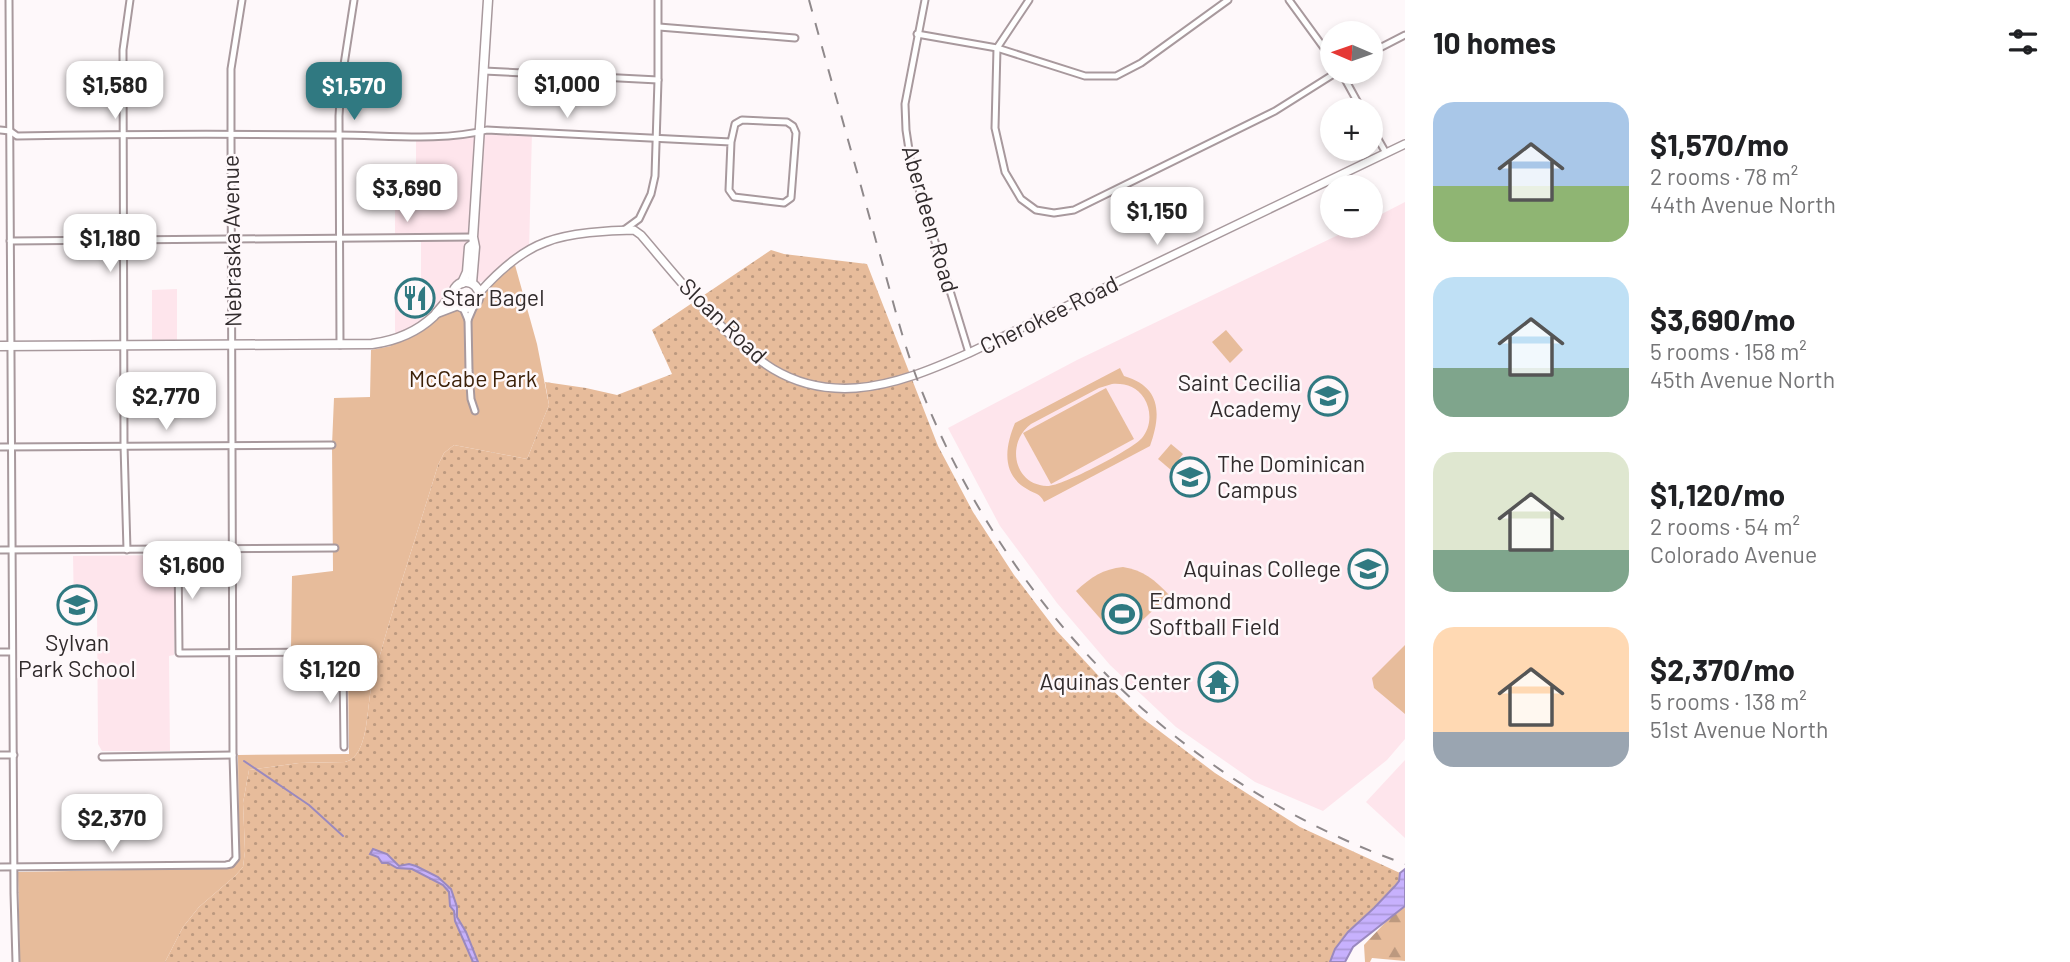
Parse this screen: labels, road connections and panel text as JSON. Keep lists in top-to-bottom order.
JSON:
{
  "streets": {
    "street": [
      "Aberdeen Road",
      "Nebraska Avenue",
      "Cherokee Road",
      "Sloan Road"
    ]
  },
  "crossings": [
    ["Aberdeen Road", "Cherokee Road"],
    ["Cherokee Road", "Sloan Road"]
  ],
  "parks": ["McCabe Park"],
  "places": {
    "restaurant": ["Star Bagel"],
    "school or university": [
      "Saint Cecilia Academy",
      "The Dominican Campus",
      "Aquinas College",
      "Sylvan Park School"
    ],
    "sports": ["Edmond Softball Field"],
    "temple": ["Aquinas Center"]
  },
  "north": "left",
  "page": {
    "heading": "10 homes",
    "map_buttons": ["+", "−"],
    "price": [
      "$1,000",
      "$1,580",
      "$1,570",
      "$3,690",
      "$1,150",
      "$1,180",
      "$2,770",
      "$1,600",
      "$1,120",
      "$2,370"
    ],
    "list": [
      {
        "name": "$1,570/mo",
        "note": "2 rooms · 78 m² · 44th Avenue North"
      },
      {
        "name": "$3,690/mo",
        "note": "5 rooms · 158 m² · 45th Avenue North"
      },
      {
        "name": "$1,120/mo",
        "note": "2 rooms · 54 m² · Colorado Avenue"
      },
      {
        "name": "$2,370/mo",
        "note": "5 rooms · 138 m² · 51st Avenue North"
      }
    ]
  }
}
